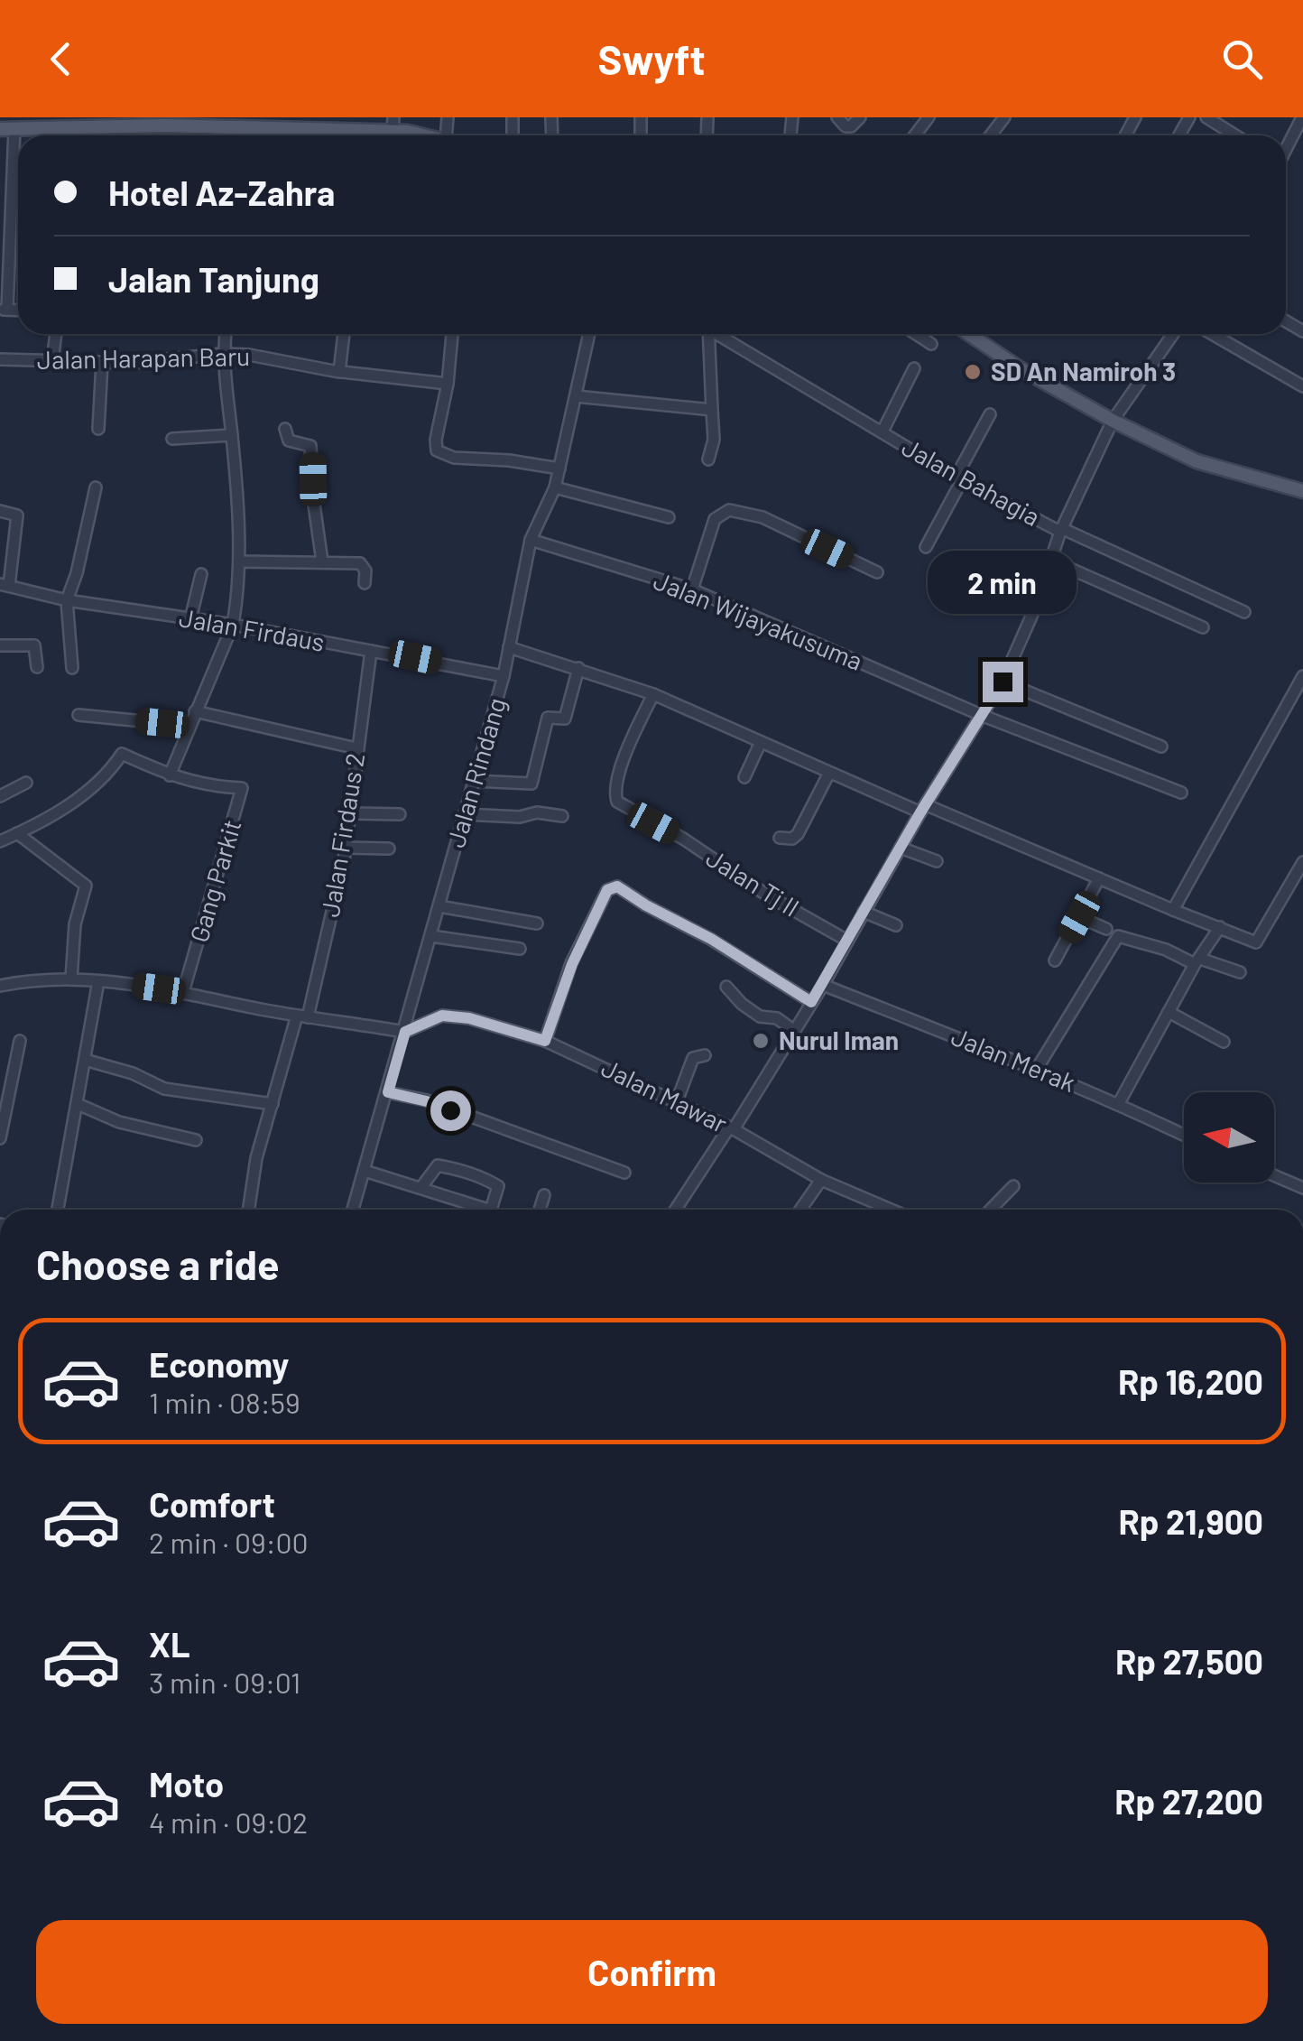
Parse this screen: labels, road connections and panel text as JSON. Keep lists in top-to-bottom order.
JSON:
{
  "streets": {
    "street": [
      "Jalan Harapan Baru",
      "Jalan Bahagia",
      "Jalan Wijayakusuma",
      "Jalan Firdaus",
      "Jalan Rindang",
      "Jalan Firdaus 2",
      "Gang Parkit",
      "Jalan Tj II",
      "Jalan Merak",
      "Jalan Mawar"
    ]
  },
  "crossings": [
    ["Jalan Wijayakusuma", "Jalan Rindang"],
    ["Jalan Firdaus", "Jalan Rindang"],
    ["Jalan Firdaus", "Jalan Firdaus 2"],
    ["Jalan Rindang", "Jalan Mawar"]
  ],
  "places": ["SD An Namiroh 3", "Nurul Iman"],
  "north": "left",
  "page": {
    "header": "Swyft",
    "banner": ["Hotel Az-Zahra", "Jalan Tanjung"],
    "bubble": "2 min",
    "heading": "Choose a ride",
    "list": [
      {
        "name": "Economy",
        "note": "1 min · 08:59",
        "value": "Rp 16,200"
      },
      {
        "name": "Comfort",
        "note": "2 min · 09:00",
        "value": "Rp 21,900"
      },
      {
        "name": "XL",
        "note": "3 min · 09:01",
        "value": "Rp 27,500"
      },
      {
        "name": "Moto",
        "note": "4 min · 09:02",
        "value": "Rp 27,200"
      }
    ],
    "buttons": "Confirm"
  }
}
